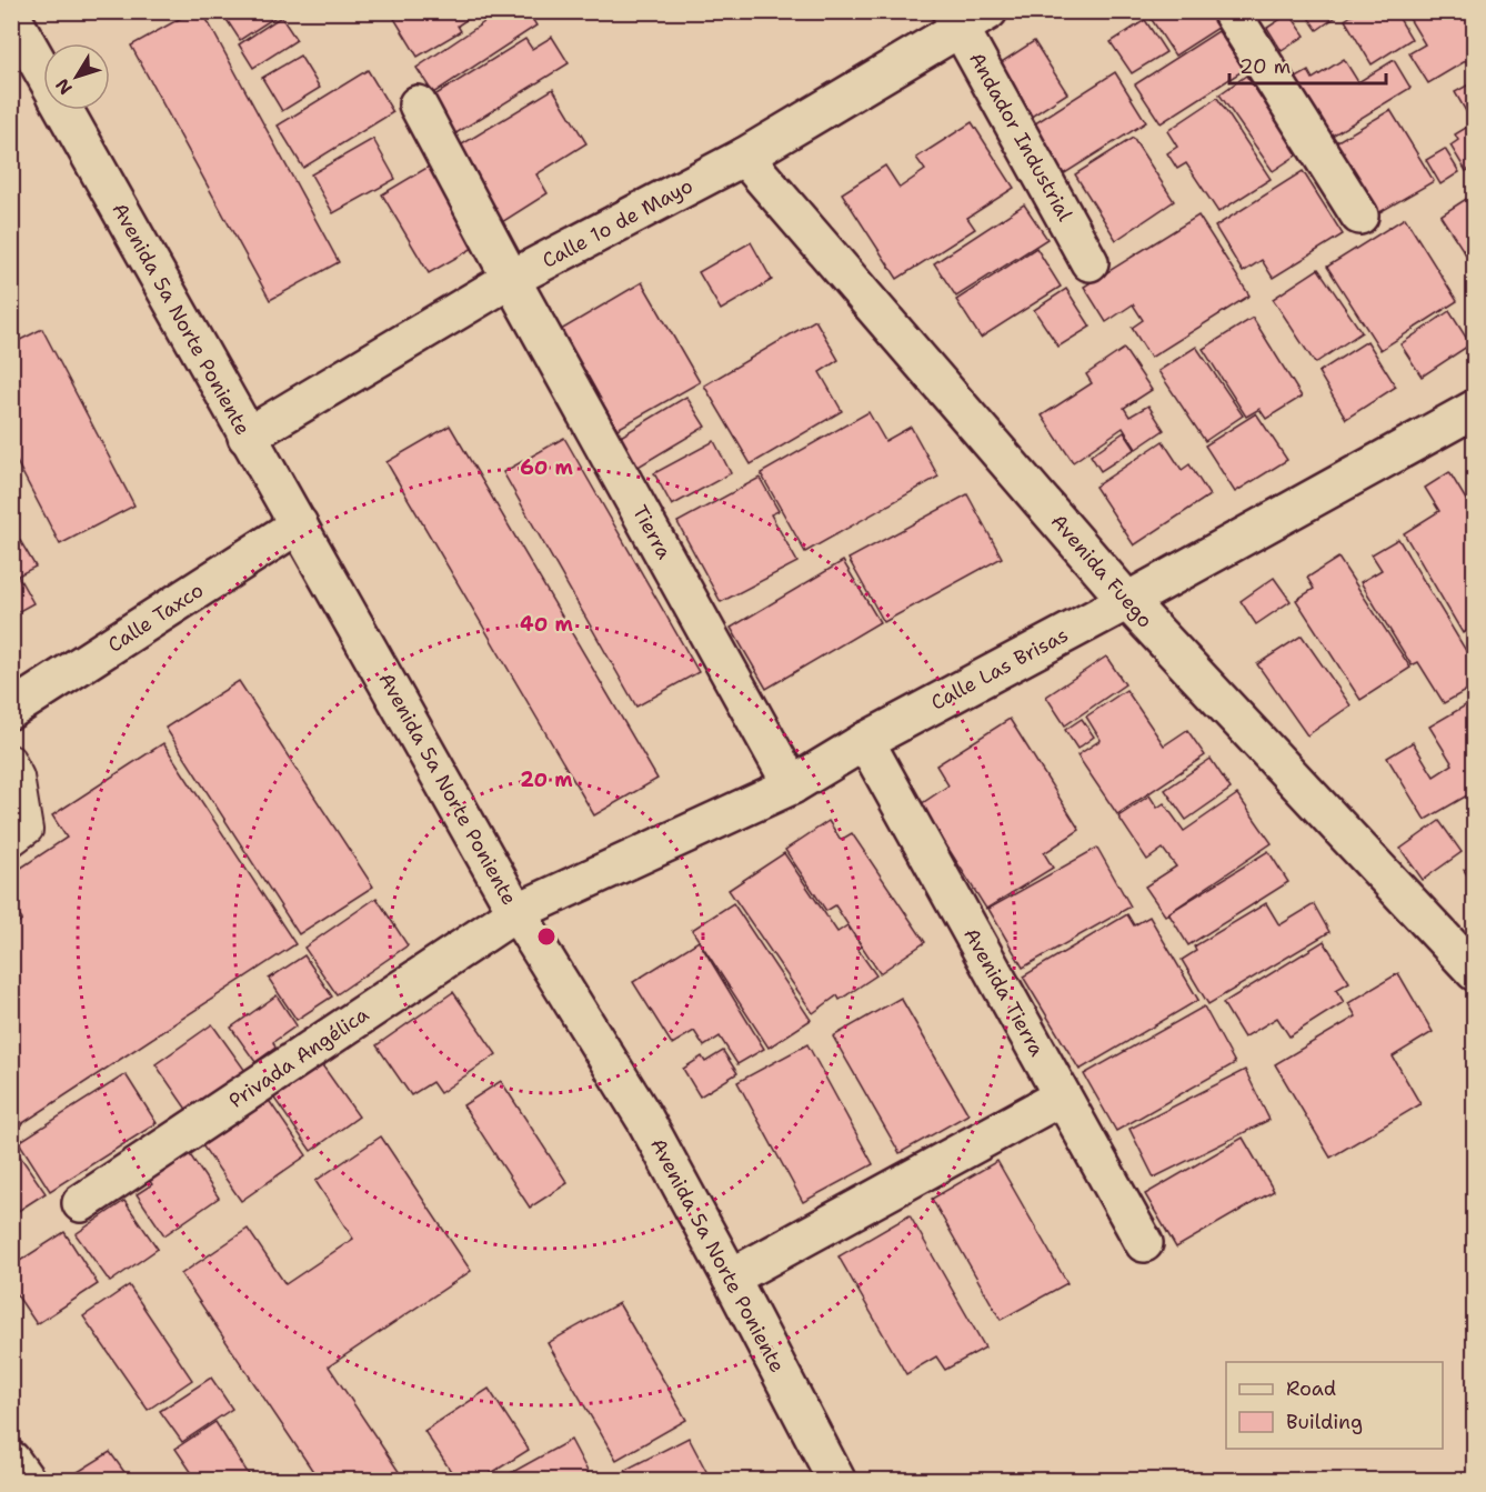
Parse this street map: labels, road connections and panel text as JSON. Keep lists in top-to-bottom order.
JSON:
{
  "streets": {
    "street": [
      "Andador Industrial",
      "Calle 1o de Mayo",
      "Avenida 5a Norte Poniente",
      "Tierra",
      "Avenida Fuego",
      "Calle Taxco",
      "Calle Las Brisas",
      "Avenida Tierra",
      "Privada Angélica"
    ]
  },
  "crossings": [
    ["Andador Industrial", "Calle 1o de Mayo"],
    ["Calle 1o de Mayo", "Avenida 5a Norte Poniente"],
    ["Calle 1o de Mayo", "Tierra"],
    ["Calle 1o de Mayo", "Avenida Fuego"],
    ["Avenida 5a Norte Poniente", "Calle Taxco"],
    ["Avenida 5a Norte Poniente", "Calle Las Brisas"],
    ["Avenida 5a Norte Poniente", "Privada Angélica"],
    ["Tierra", "Calle Las Brisas"],
    ["Avenida Fuego", "Calle Las Brisas"],
    ["Calle Las Brisas", "Avenida Tierra"],
    ["Calle Las Brisas", "Privada Angélica"]
  ],
  "legend": ["Road", "Building"],
  "scale_bar": "20 m",
  "north": "bottom left",
  "rings": ["60 m", "40 m", "20 m"]
}
